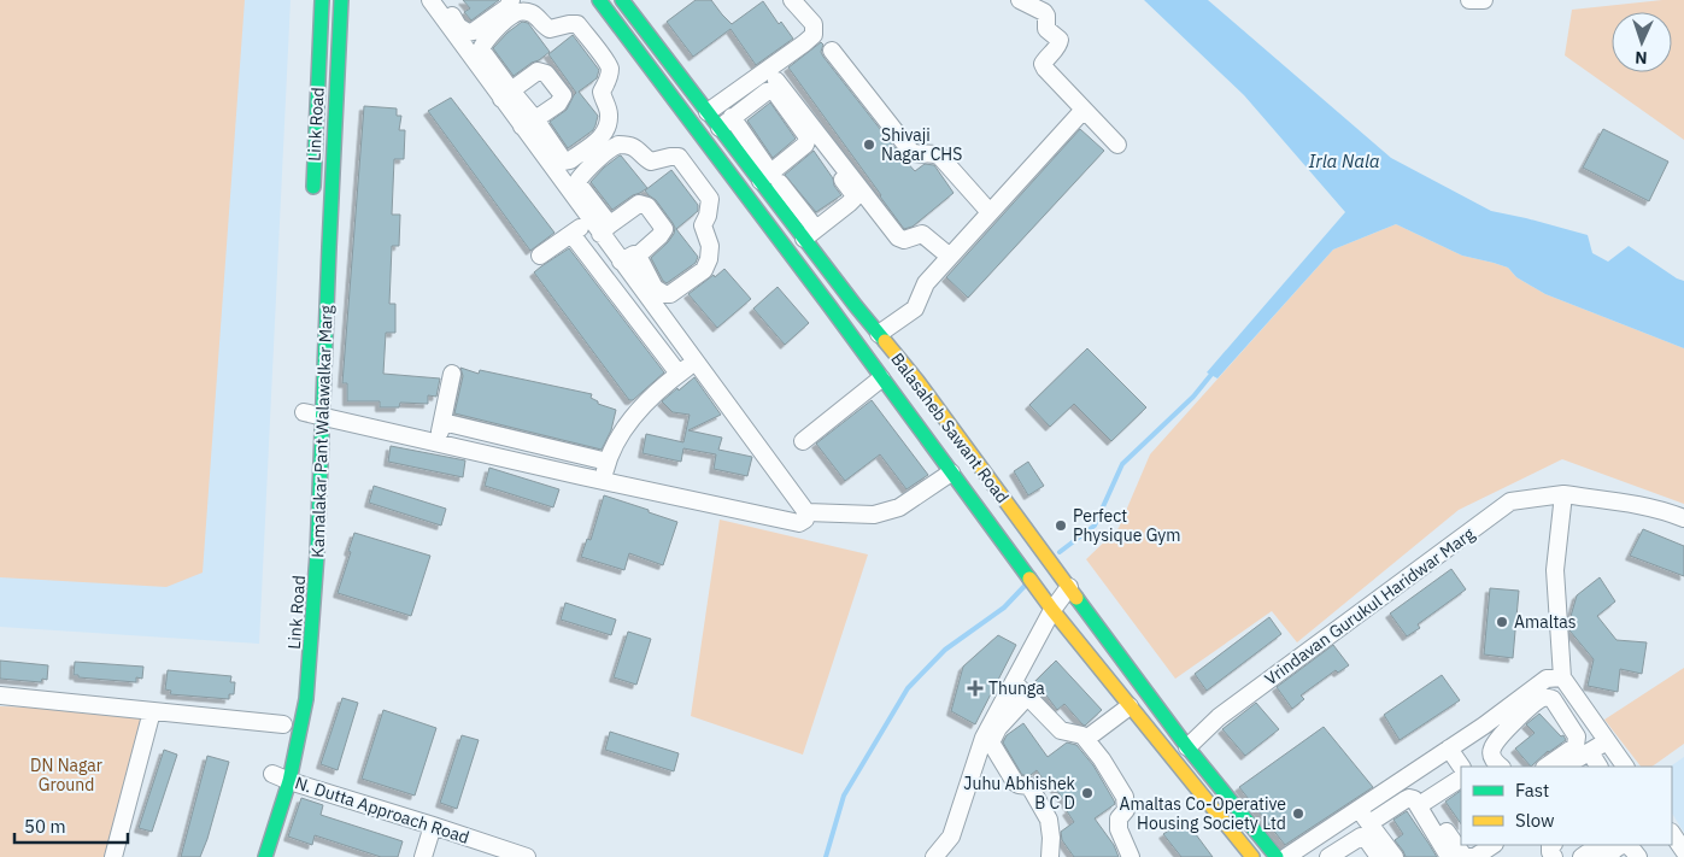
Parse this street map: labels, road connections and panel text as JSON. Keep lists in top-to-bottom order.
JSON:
{
  "streets": {
    "main road": ["Link Road", "Balasaheb Sawant Road", "Kamalakar Pant Walawalkar Marg"],
    "street": ["Vrindavan Gurukul Haridwar Marg", "N. Dutta Approach Road"]
  },
  "crossings": [
    ["Balasaheb Sawant Road", "Vrindavan Gurukul Haridwar Marg"],
    ["Kamalakar Pant Walawalkar Marg", "N. Dutta Approach Road"]
  ],
  "water": ["Irla Nala"],
  "parks": ["DN Nagar Ground"],
  "places": {
    "other": [
      "Shivaji Nagar CHS",
      "Perfect Physique Gym",
      "Amaltas",
      "Juhu Abhishek B C D",
      "Amaltas Co-Operative Housing Society Ltd"
    ],
    "health": ["Thunga"]
  },
  "legend": ["Fast", "Slow"],
  "scale_bar": "50 m",
  "north": "bottom"
}
